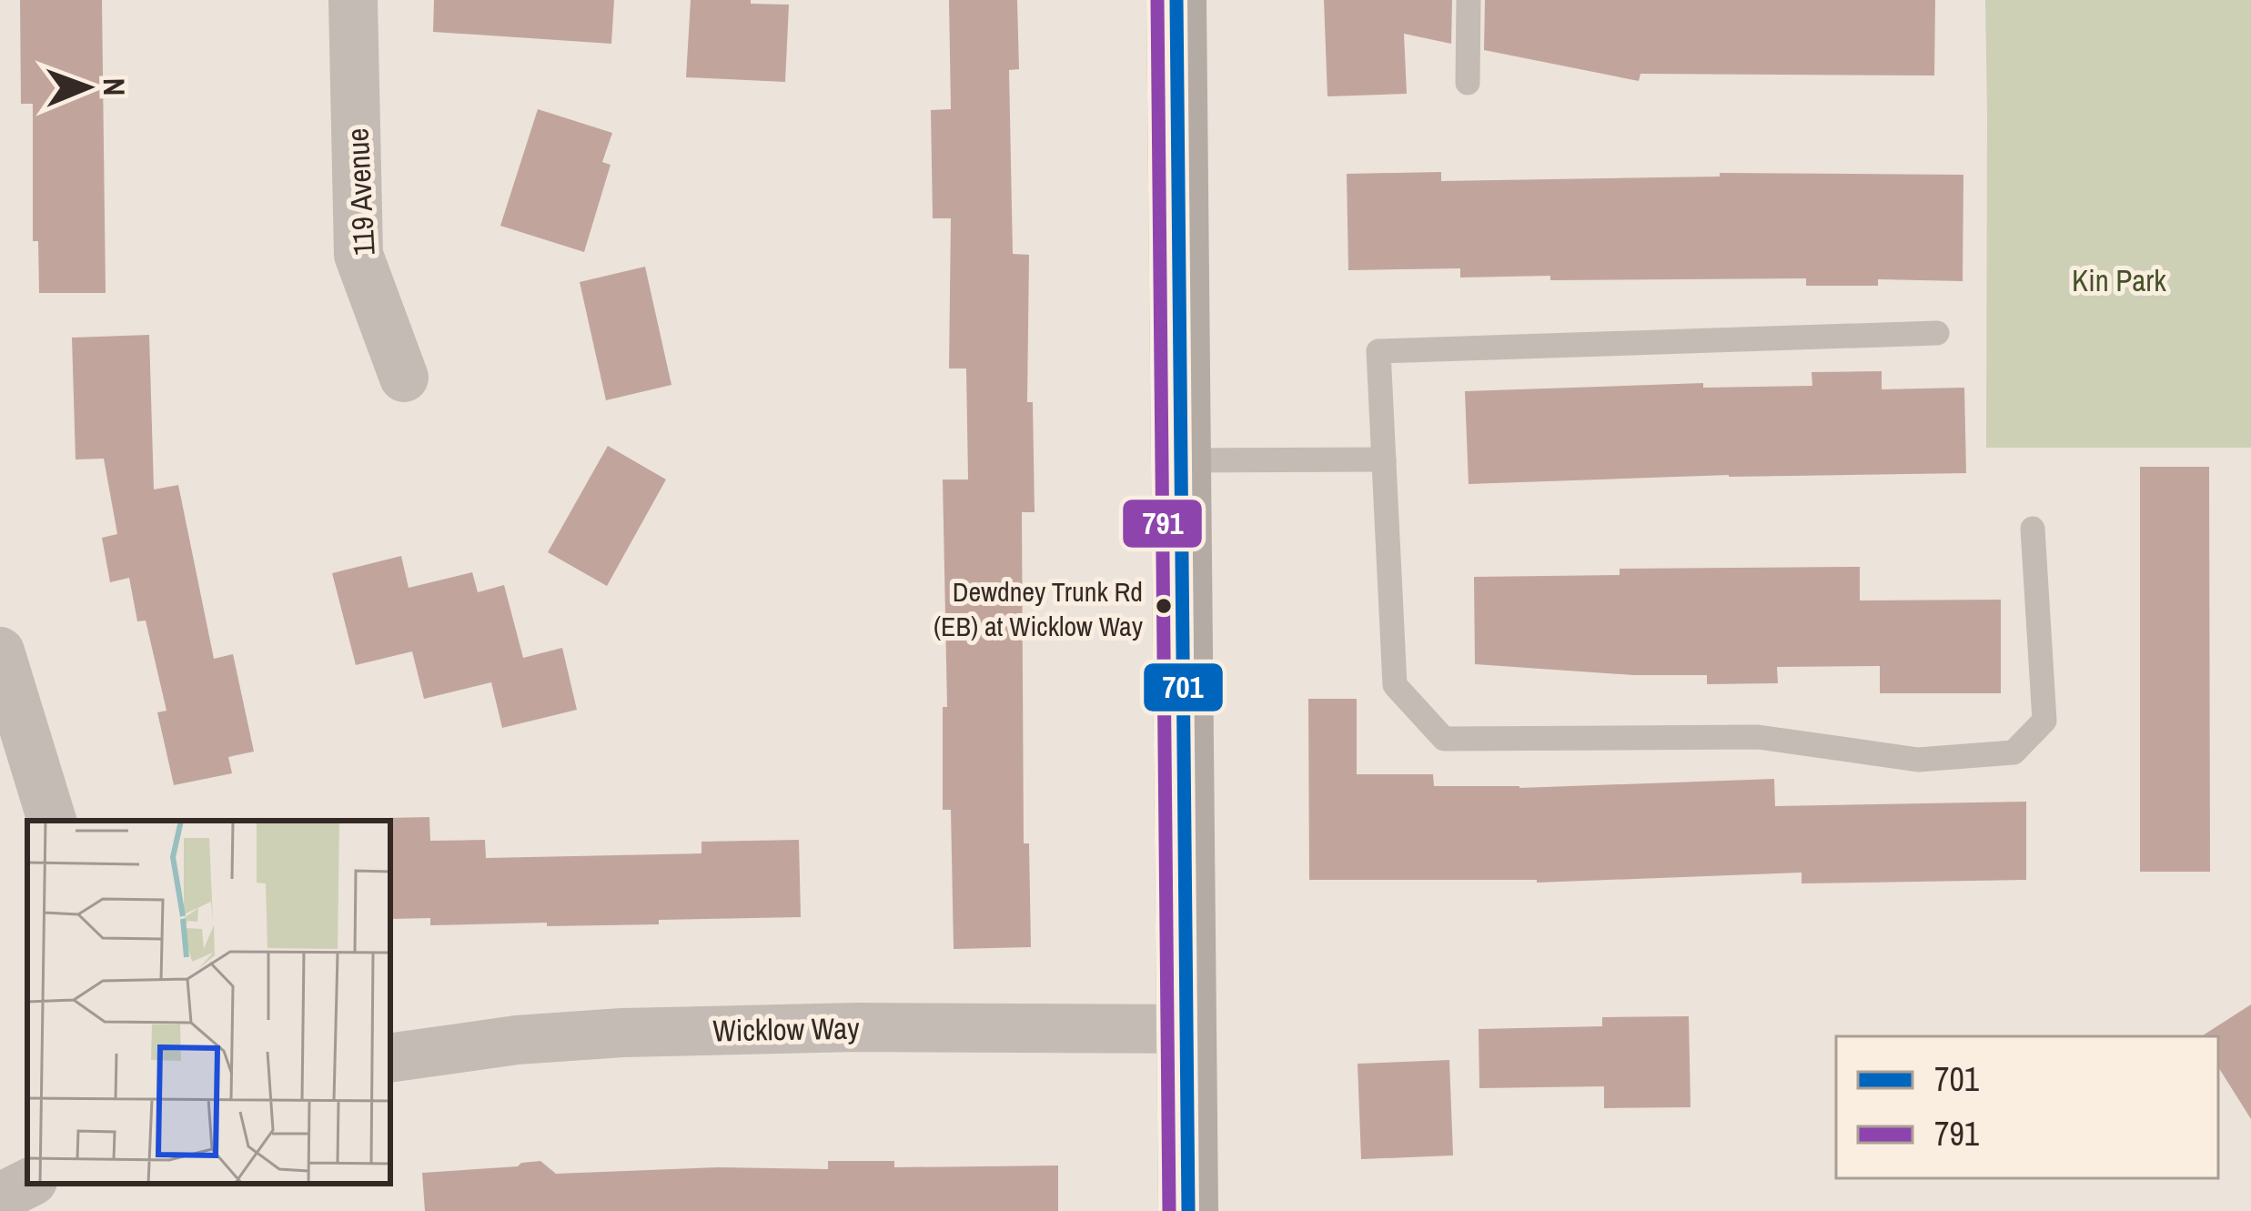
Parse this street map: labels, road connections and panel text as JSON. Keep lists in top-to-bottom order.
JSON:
{
  "streets": {
    "street": ["119 Avenue", "Wicklow Way"]
  },
  "parks": ["Kin Park"],
  "places": ["Dewdney Trunk Rd (EB) at Wicklow Way"],
  "lines": ["transit line 701", "transit line 791"],
  "legend": ["701", "791"],
  "north": "right"
}
